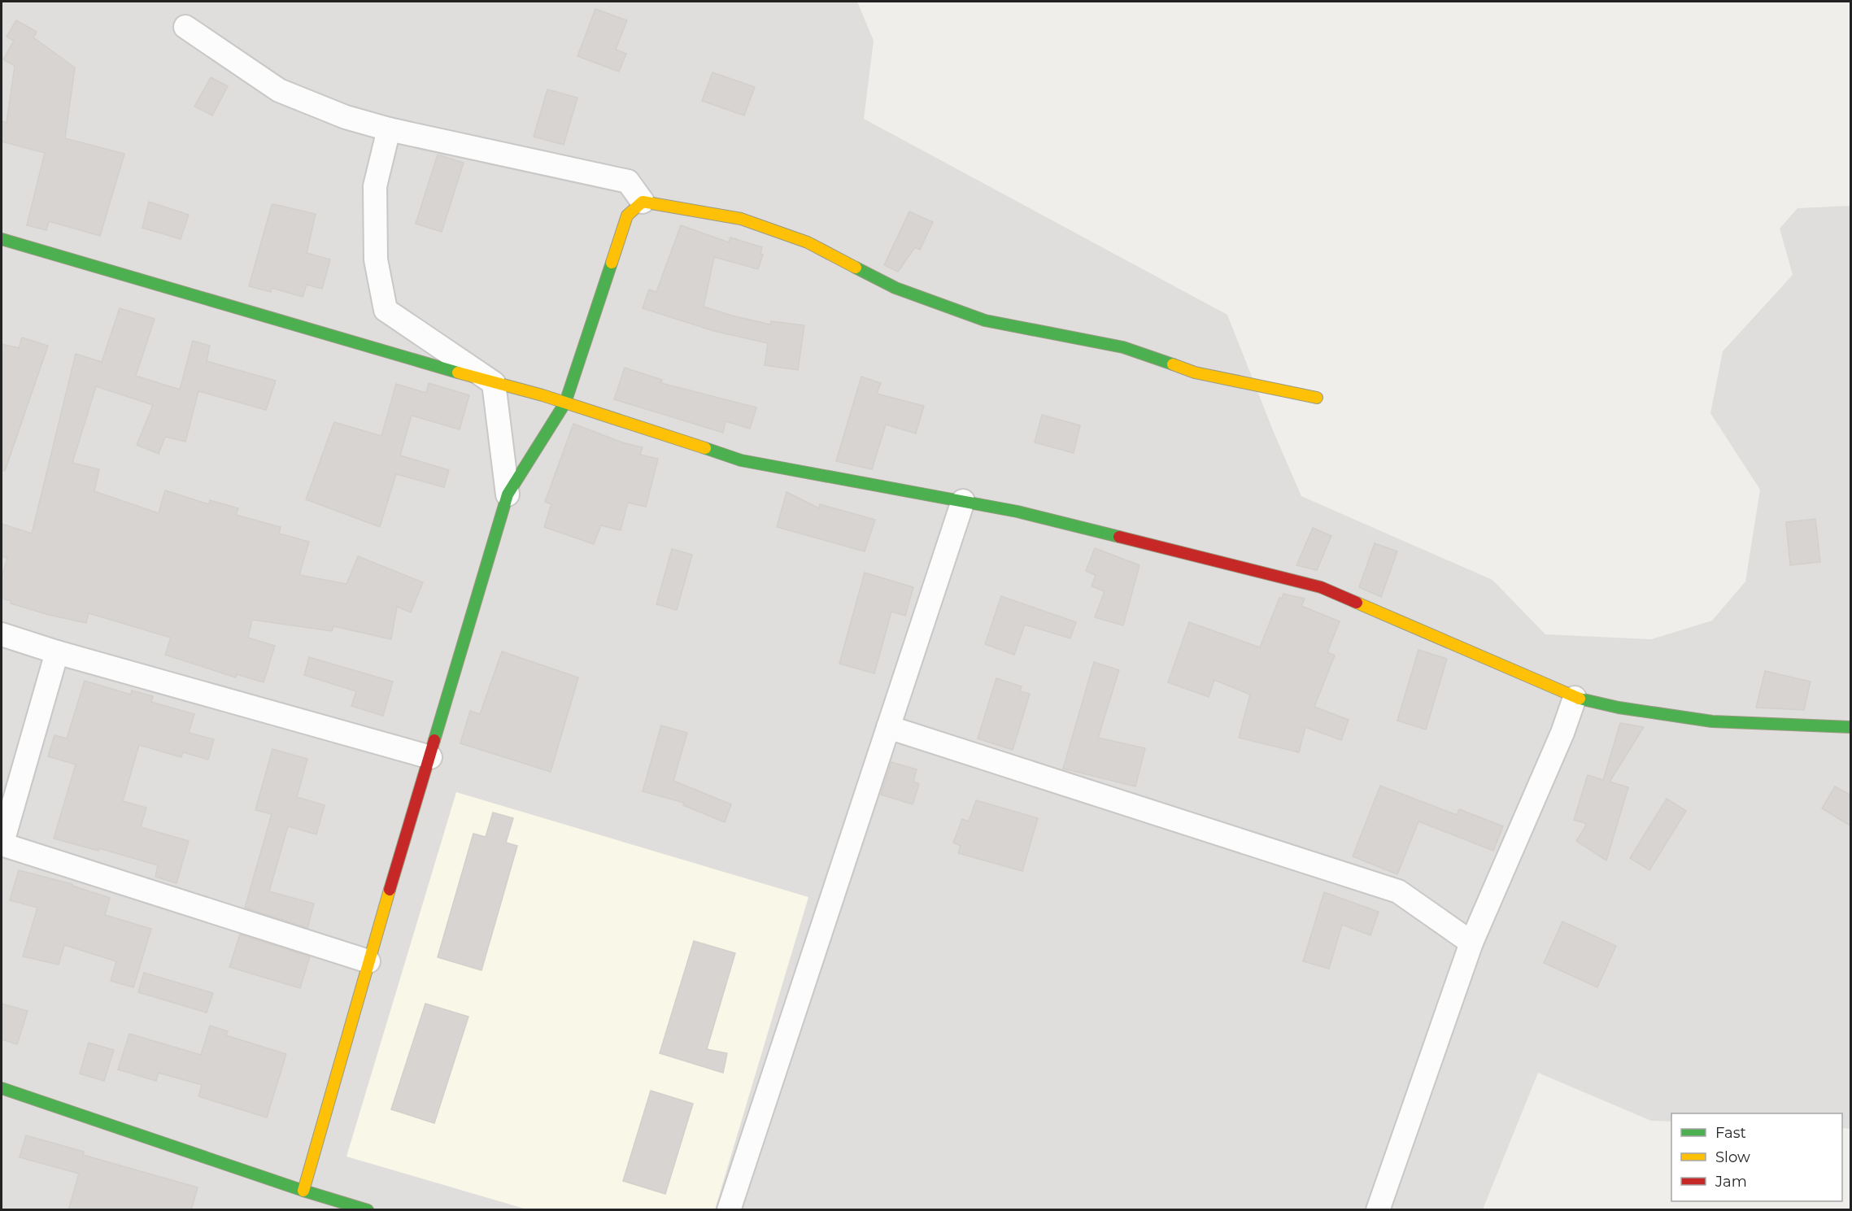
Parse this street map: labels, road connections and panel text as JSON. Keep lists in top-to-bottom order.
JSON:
{
  "legend": ["Fast", "Slow", "Jam"]
}
